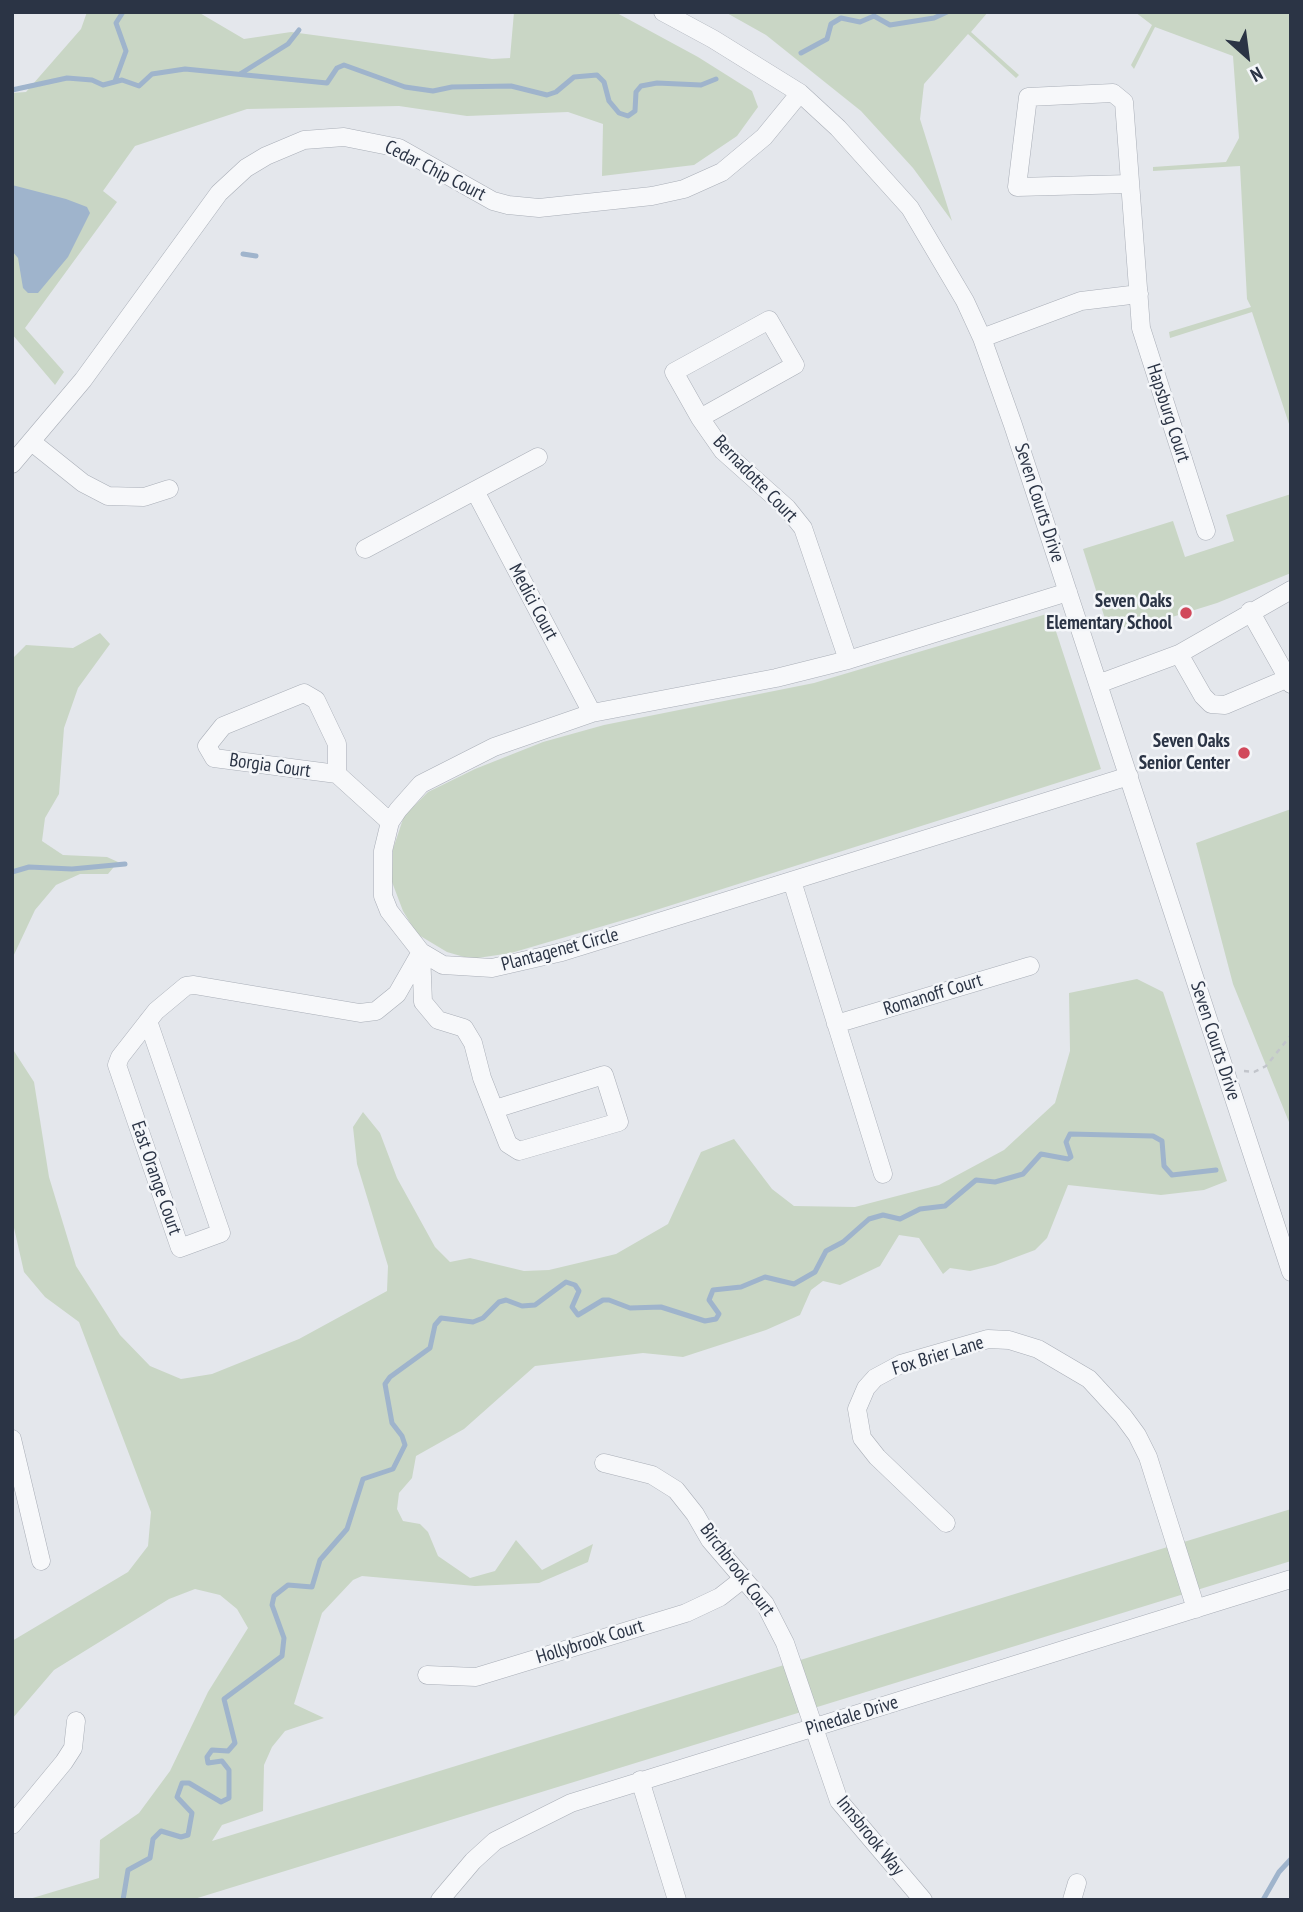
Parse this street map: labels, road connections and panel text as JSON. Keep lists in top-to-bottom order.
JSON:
{
  "streets": {
    "street": [
      "Cedar Chip Court",
      "Hapsburg Court",
      "Bernadotte Court",
      "Seven Courts Drive",
      "Medici Court",
      "Borgia Court",
      "Plantagenet Circle",
      "Romanoff Court",
      "East Orange Court",
      "Fox Brier Lane",
      "Birchbrook Court",
      "Hollybrook Court",
      "Pinedale Drive",
      "Innsbrook Way"
    ]
  },
  "crossings": [
    ["Cedar Chip Court", "Seven Courts Drive"],
    ["Bernadotte Court", "Plantagenet Circle"],
    ["Seven Courts Drive", "Plantagenet Circle"],
    ["Medici Court", "Plantagenet Circle"],
    ["Borgia Court", "Plantagenet Circle"],
    ["Plantagenet Circle", "East Orange Court"],
    ["Fox Brier Lane", "Pinedale Drive"],
    ["Birchbrook Court", "Hollybrook Court"],
    ["Birchbrook Court", "Pinedale Drive"],
    ["Birchbrook Court", "Innsbrook Way"],
    ["Pinedale Drive", "Innsbrook Way"]
  ],
  "places": ["Seven Oaks Elementary School", "Seven Oaks Senior Center"],
  "north": "bottom right"
}
